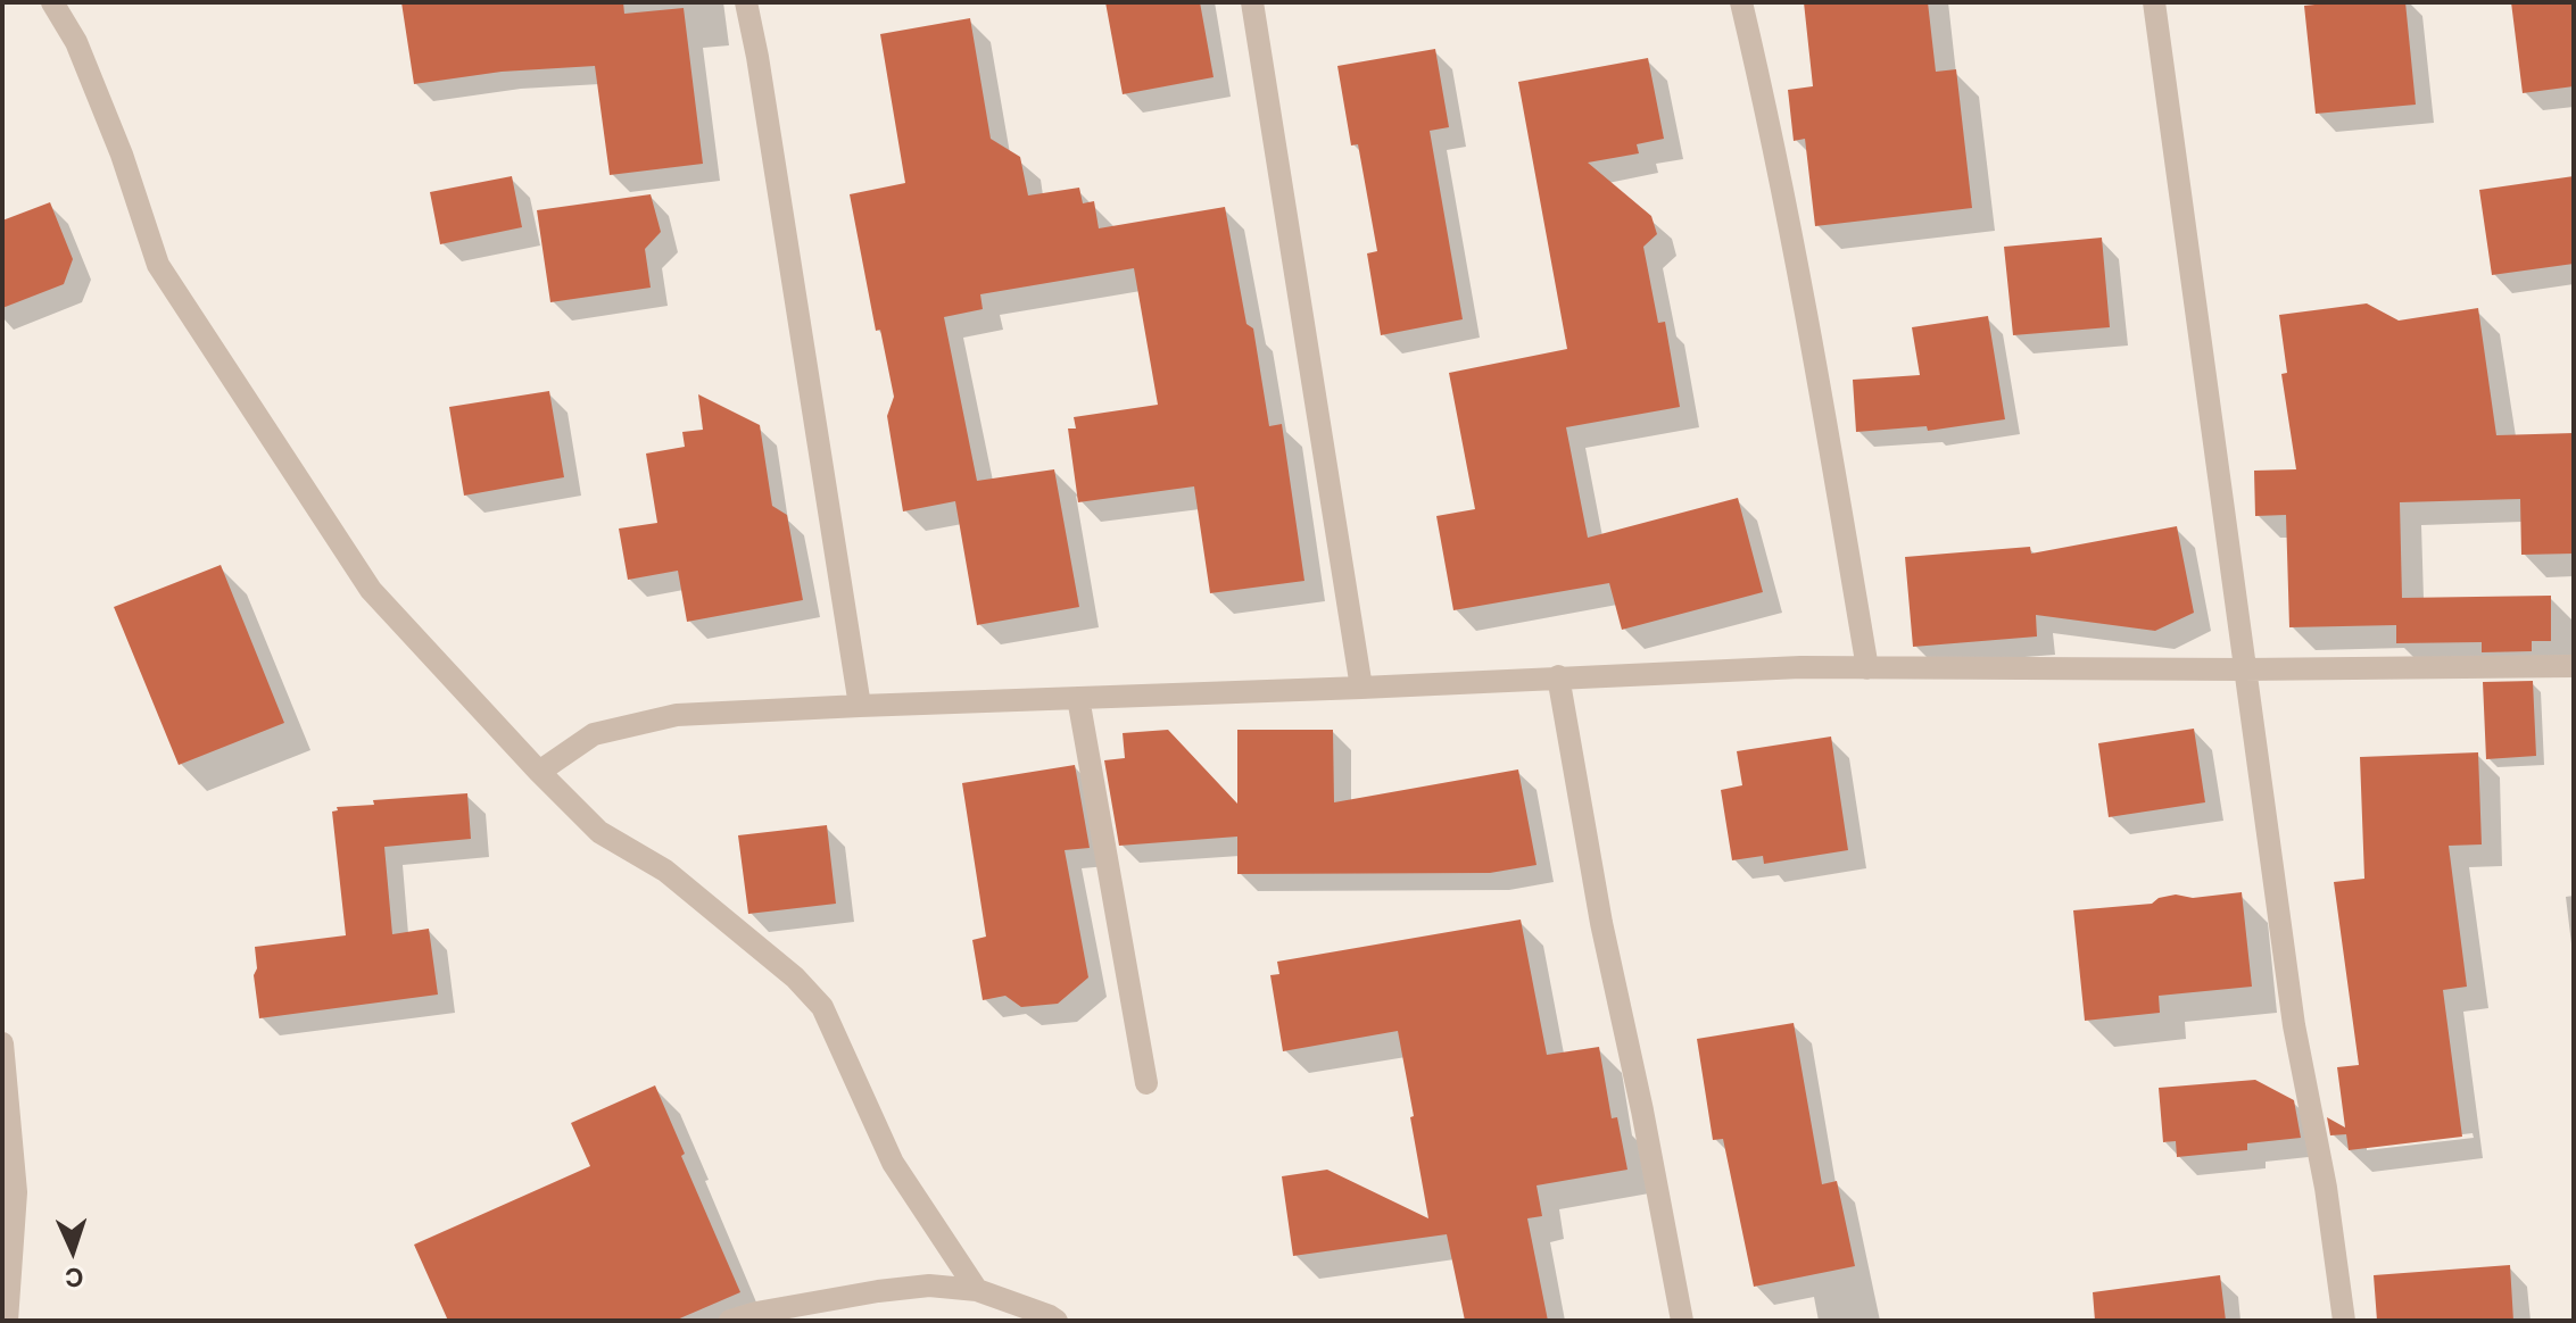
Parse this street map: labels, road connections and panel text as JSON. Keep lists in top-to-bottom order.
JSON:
{
  "north": "bottom"
}
